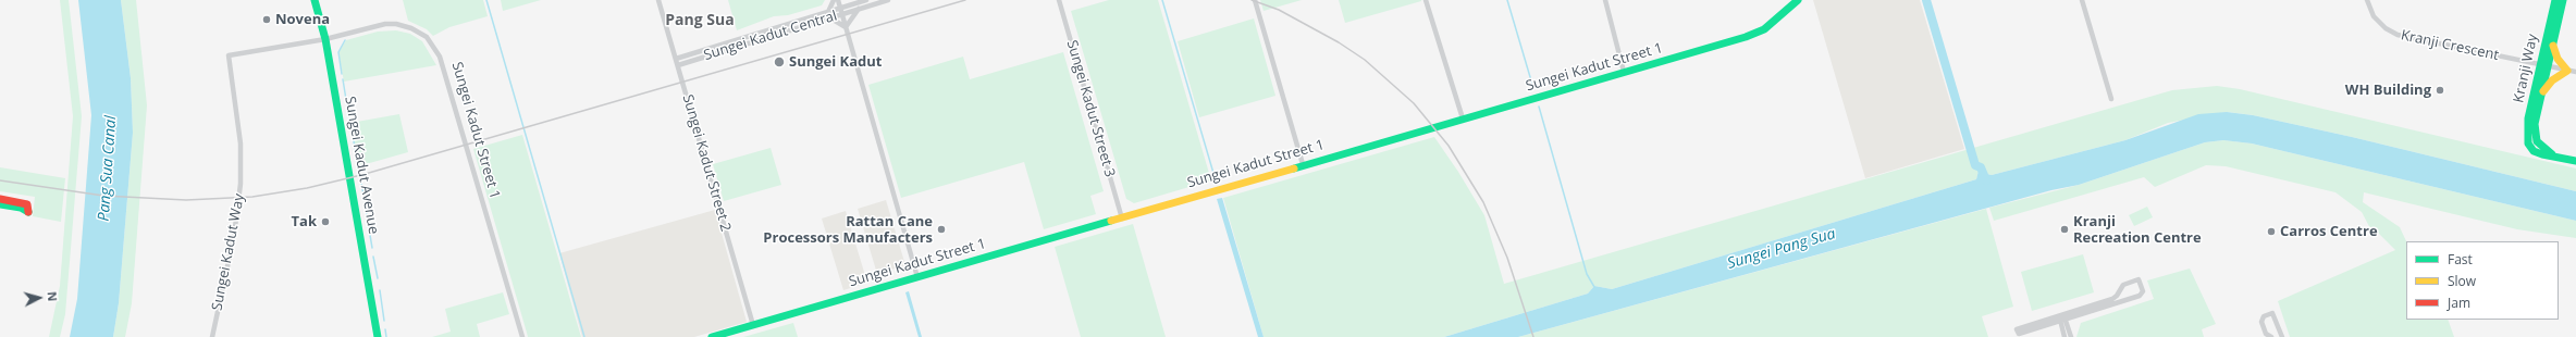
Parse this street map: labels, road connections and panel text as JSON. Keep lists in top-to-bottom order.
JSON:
{
  "streets": {
    "street": [
      "Sungei Kadut Central",
      "Kranji Crescent",
      "Sungei Kadut Street 1",
      "Kranji Way",
      "Sungei Kadut Street 3",
      "Sungei Kadut Street 2",
      "Sungei Kadut Avenue",
      "Sungei Kadut Way"
    ]
  },
  "crossings": [
    ["Sungei Kadut Central", "Sungei Kadut Street 2"],
    ["Kranji Crescent", "Kranji Way"],
    ["Sungei Kadut Street 1", "Sungei Kadut Street 3"],
    ["Sungei Kadut Street 1", "Sungei Kadut Street 2"],
    ["Sungei Kadut Street 1", "Sungei Kadut Avenue"],
    ["Sungei Kadut Street 1", "Sungei Kadut Way"],
    ["Sungei Kadut Avenue", "Sungei Kadut Way"]
  ],
  "districts": ["Pang Sua"],
  "water": ["Pang Sua Canal", "Sungei Pang Sua"],
  "places": [
    "Novena",
    "Sungei Kadut",
    "WH Building",
    "Tak",
    "Rattan Cane Processors Manufacters",
    "Kranji Recreation Centre",
    "Carros Centre"
  ],
  "legend": ["Fast", "Slow", "Jam"],
  "north": "right"
}
